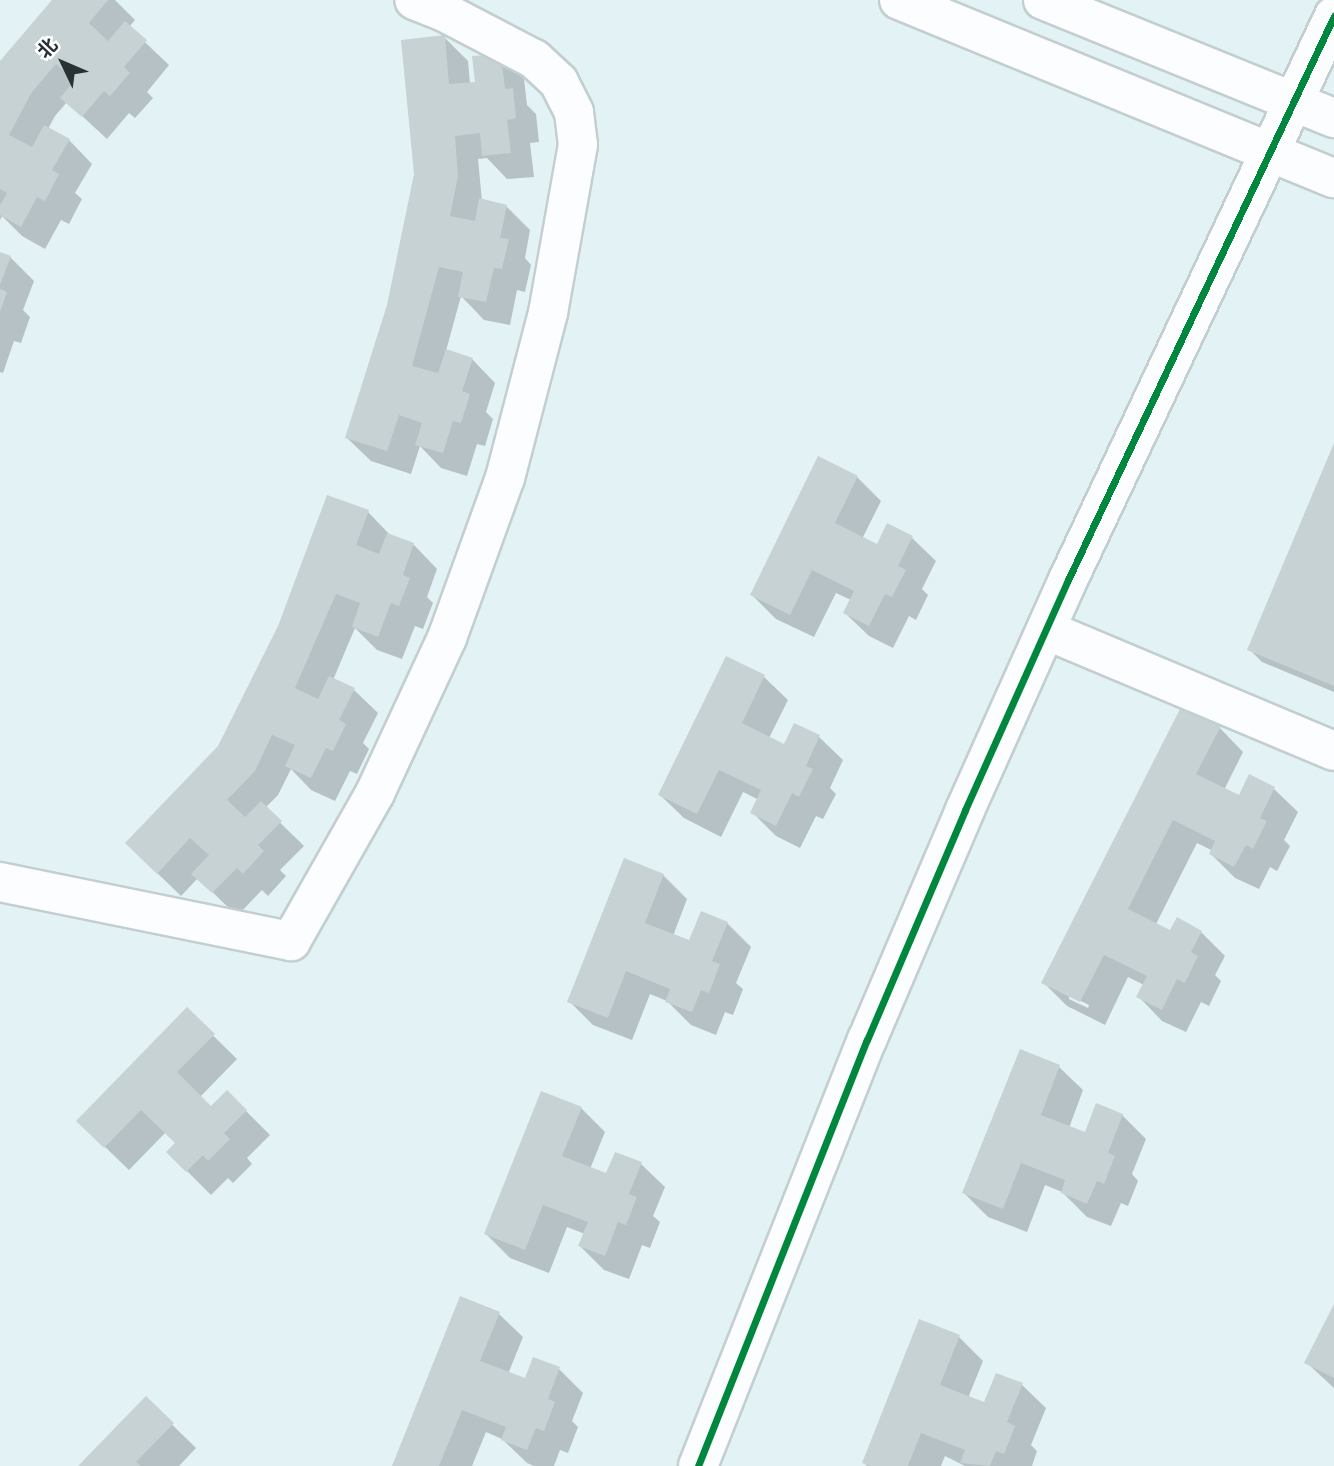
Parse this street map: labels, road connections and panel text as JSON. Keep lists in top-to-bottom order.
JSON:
{
  "north": "top left"
}
